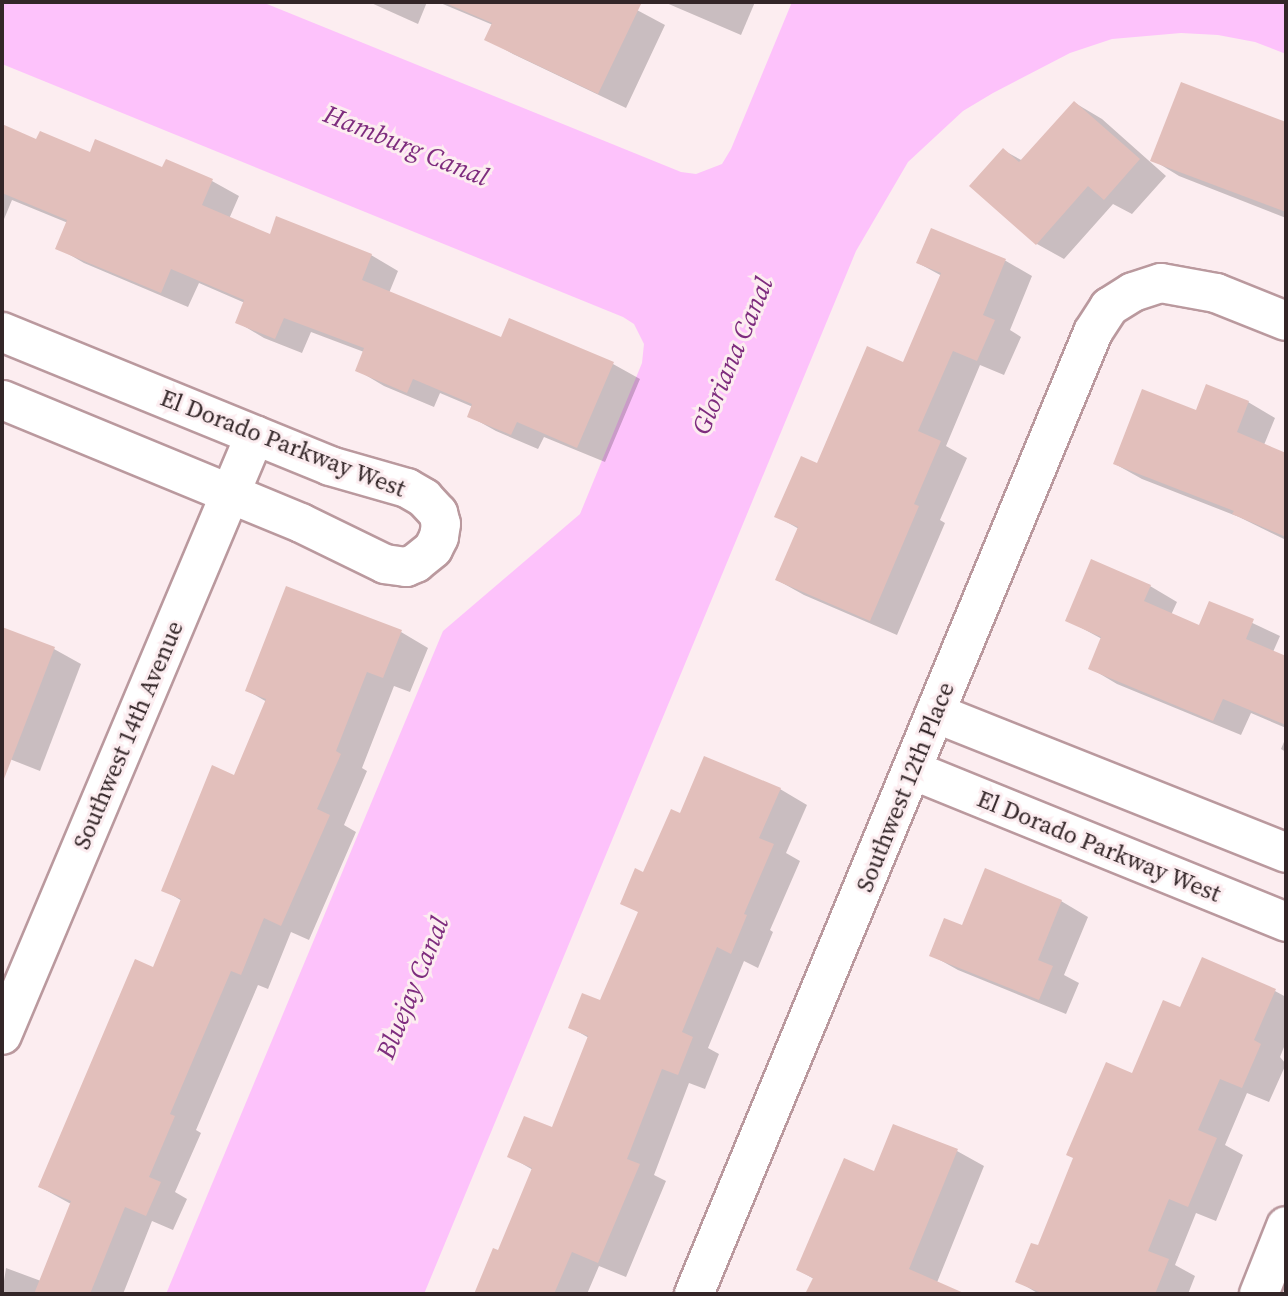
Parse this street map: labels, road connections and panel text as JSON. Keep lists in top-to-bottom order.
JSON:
{
  "streets": {
    "street": ["El Dorado Parkway West", "Southwest 14th Avenue", "Southwest 12th Place"]
  },
  "crossings": [
    ["El Dorado Parkway West", "Southwest 14th Avenue"],
    ["El Dorado Parkway West", "Southwest 12th Place"]
  ],
  "water": ["Hamburg Canal", "Gloriana Canal", "Bluejay Canal"]
}
